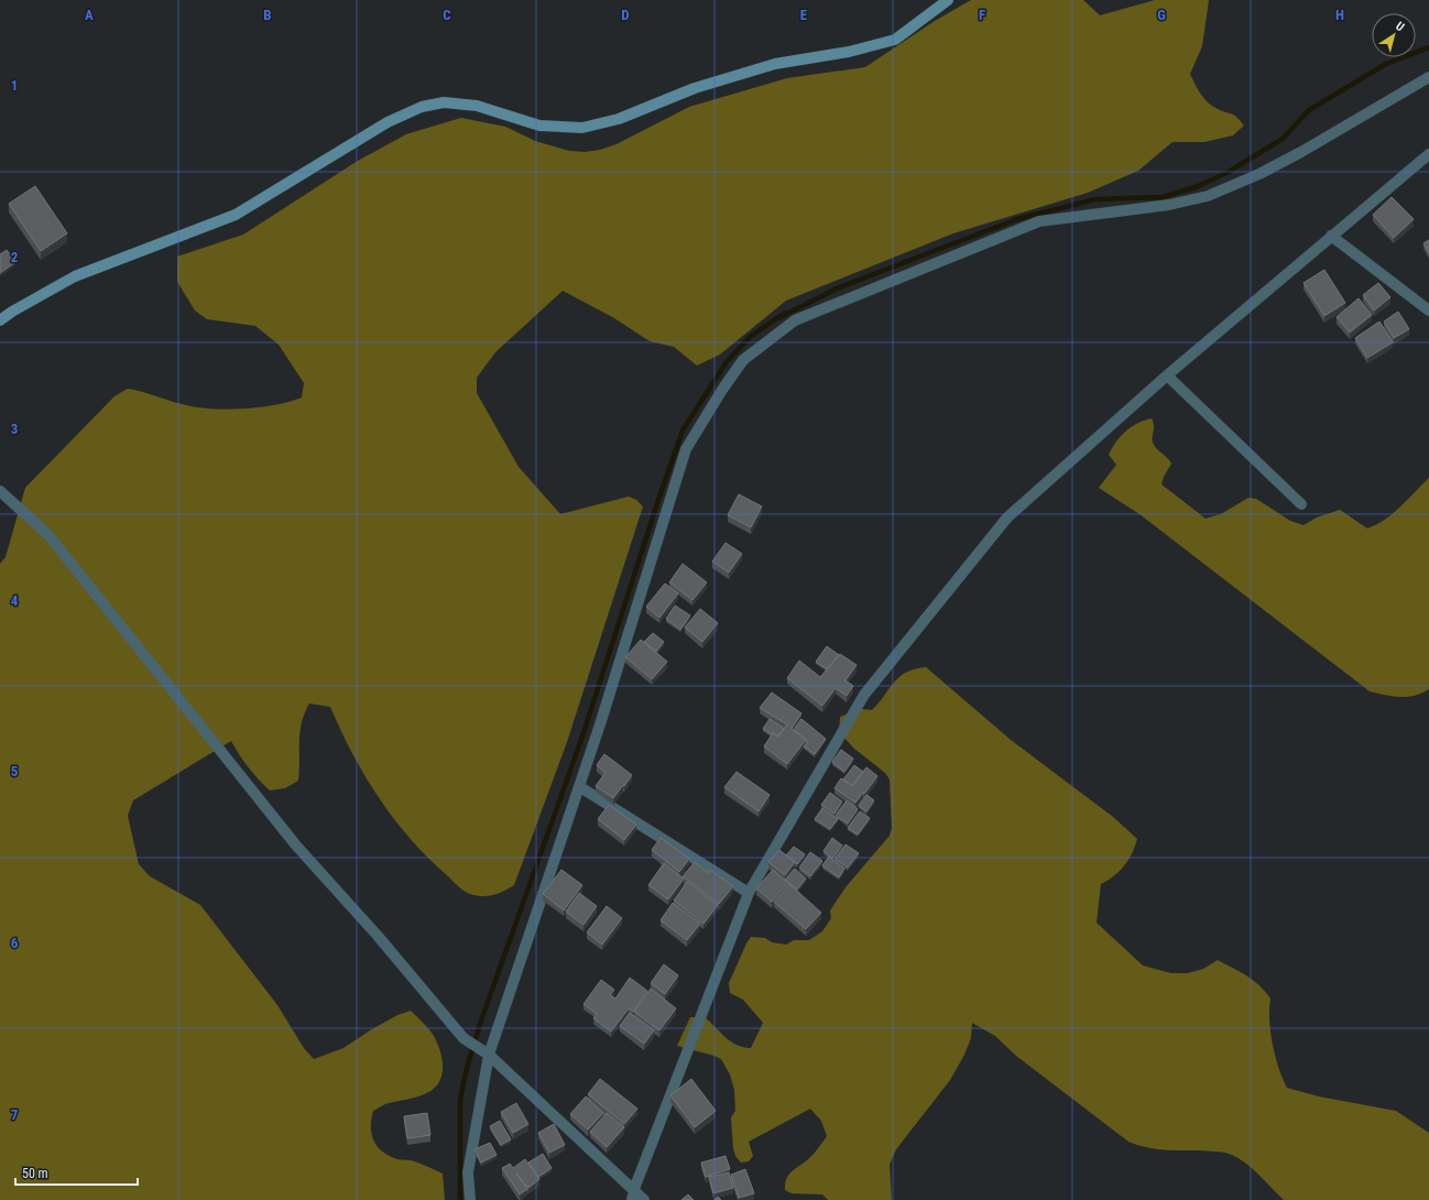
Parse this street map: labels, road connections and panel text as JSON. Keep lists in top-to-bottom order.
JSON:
{
  "scale_bar": "50 m",
  "north": "top right",
  "grid": {
    "columns": [
      "A",
      "B",
      "C",
      "D",
      "E",
      "F",
      "G",
      "H"
    ],
    "rows": [
      "1",
      "2",
      "3",
      "4",
      "5",
      "6",
      "7"
    ]
  }
}
